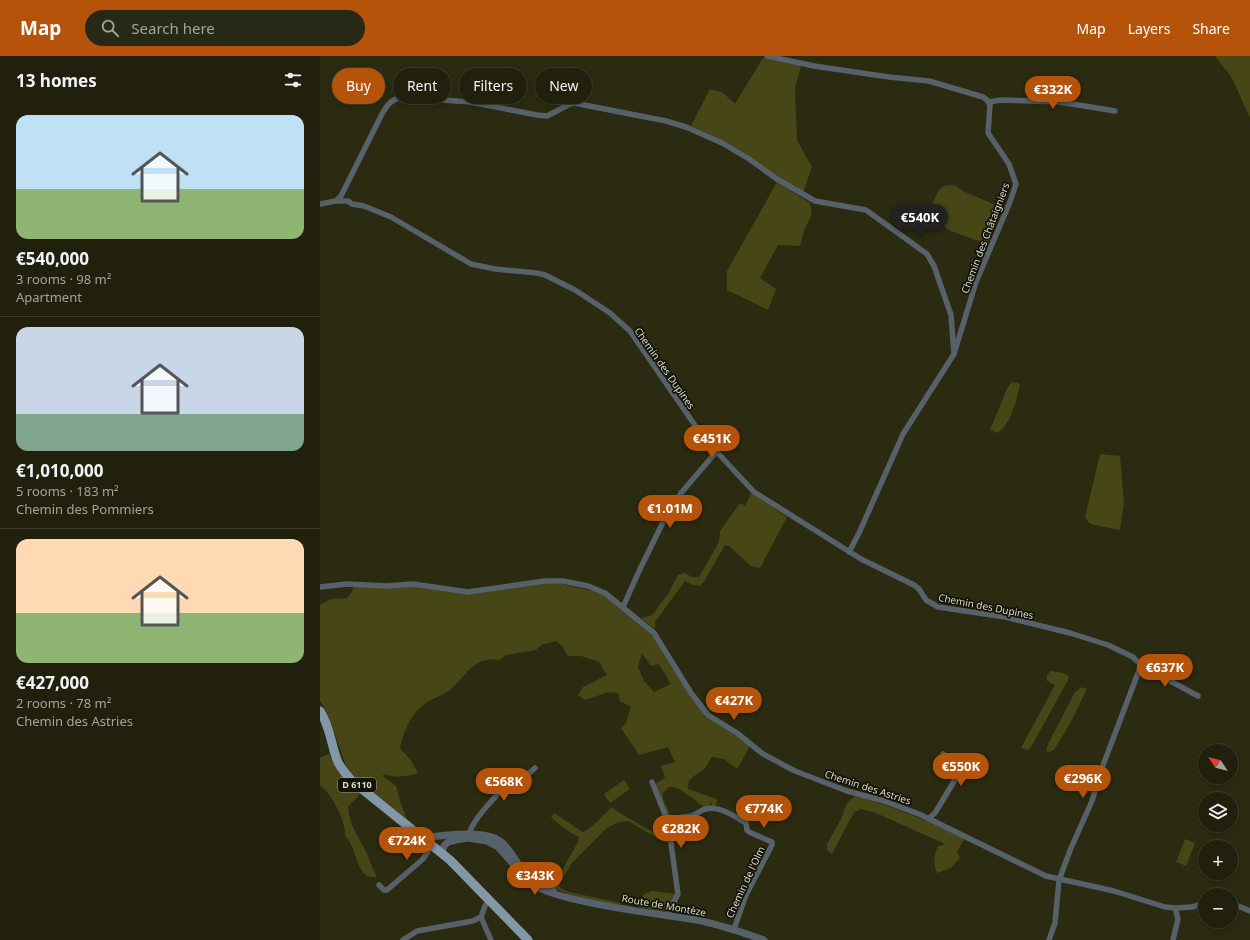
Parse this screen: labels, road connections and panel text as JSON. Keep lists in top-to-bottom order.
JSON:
{
  "streets": {
    "main road": ["D 6110"],
    "street": [
      "Chemin des Châtaigniers",
      "Chemin des Dupines",
      "Chemin des Astries",
      "Chemin de l'Olm",
      "Route de Montèze"
    ]
  },
  "crossings": [
    ["Chemin des Châtaigniers", "Chemin des Dupines"],
    ["D 6110", "Route de Montèze"],
    ["Chemin de l'Olm", "Route de Montèze"]
  ],
  "north": "top left",
  "page": {
    "header": "Map",
    "search": "Search here",
    "nav": ["Map", "Layers", "Share"],
    "heading": "13 homes",
    "chip": [
      "Buy",
      "Rent",
      "Filters",
      "New"
    ],
    "price": [
      "€332K",
      "€540K",
      "€451K",
      "€1.01M",
      "€637K",
      "€427K",
      "€550K",
      "€296K",
      "€568K",
      "€774K",
      "€282K",
      "€724K",
      "€343K"
    ],
    "list": [
      {
        "name": "€540,000",
        "note": "3 rooms · 98 m² · Apartment"
      },
      {
        "name": "€1,010,000",
        "note": "5 rooms · 183 m² · Chemin des Pommiers"
      },
      {
        "name": "€427,000",
        "note": "2 rooms · 78 m² · Chemin des Astries"
      }
    ],
    "map_buttons": ["+", "−"]
  }
}
